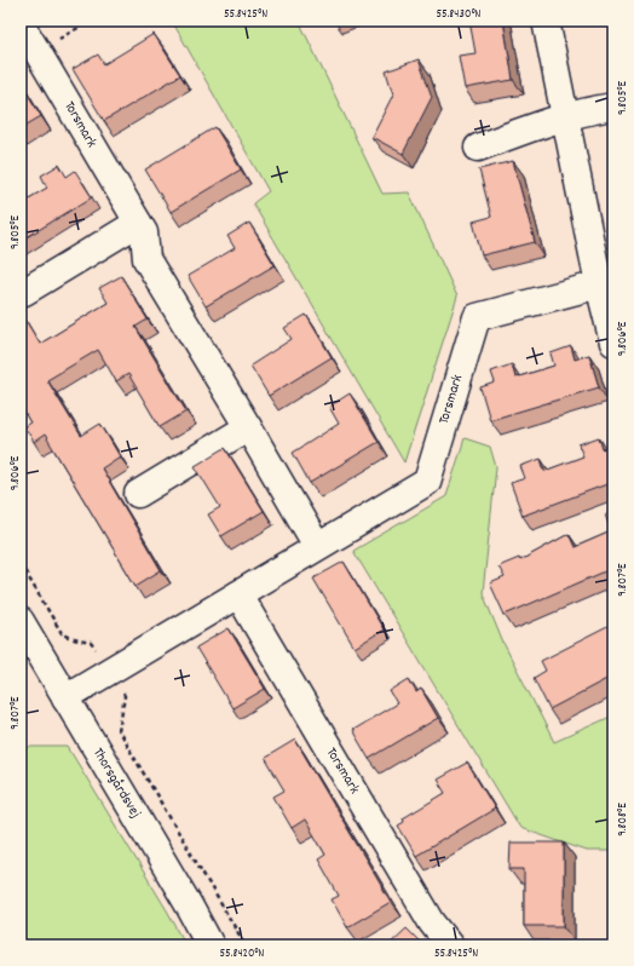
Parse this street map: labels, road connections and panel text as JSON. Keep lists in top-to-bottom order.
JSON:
{
  "streets": {
    "street": ["Torsmark", "Thorsgårdsvej"]
  },
  "crossings": [
    ["Torsmark", "Thorsgårdsvej"]
  ],
  "coordinates": [
    "55.8425°N",
    "55.8430°N",
    "9.805°E",
    "9.806°E",
    "9.807°E",
    "9.808°E",
    "55.8420°N"
  ]
}
